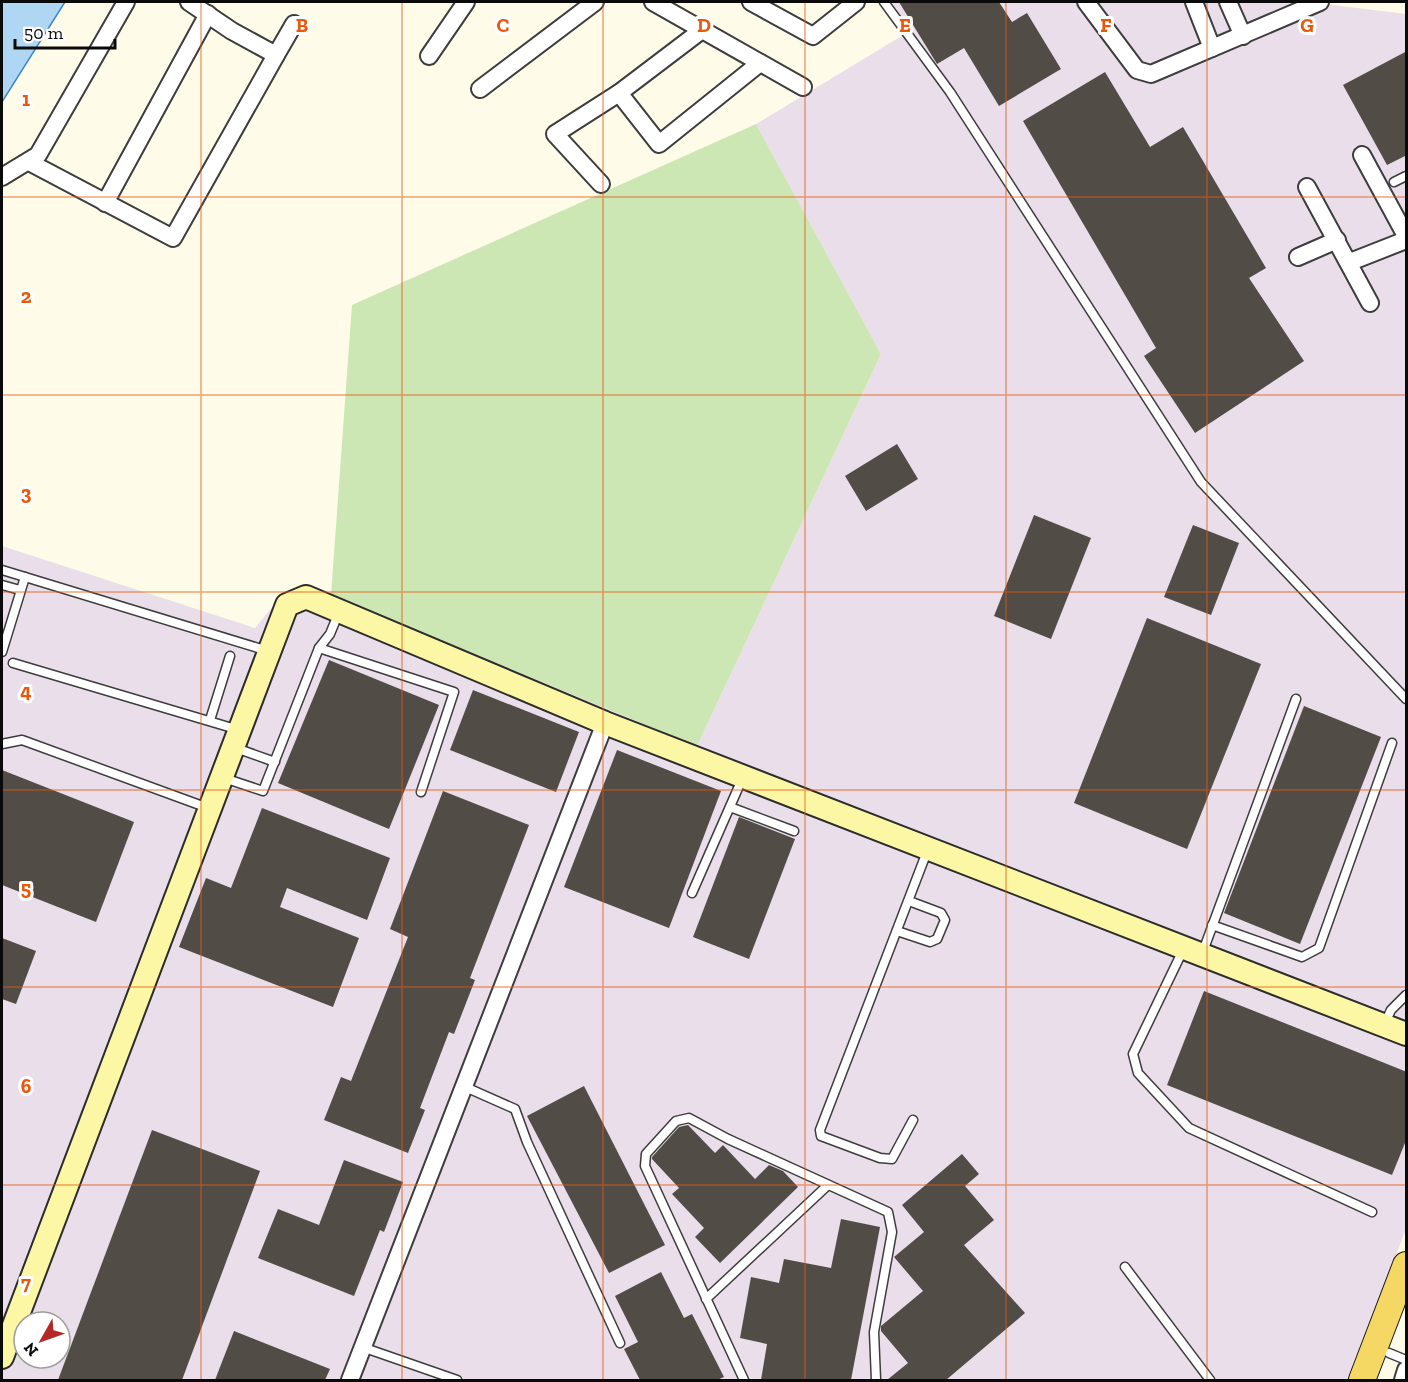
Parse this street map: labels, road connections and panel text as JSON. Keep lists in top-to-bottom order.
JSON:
{
  "scale_bar": "50 m",
  "north": "bottom left",
  "grid": {
    "columns": [
      "B",
      "C",
      "D",
      "E",
      "F",
      "G"
    ],
    "rows": [
      "1",
      "2",
      "3",
      "4",
      "5",
      "6",
      "7"
    ]
  }
}
